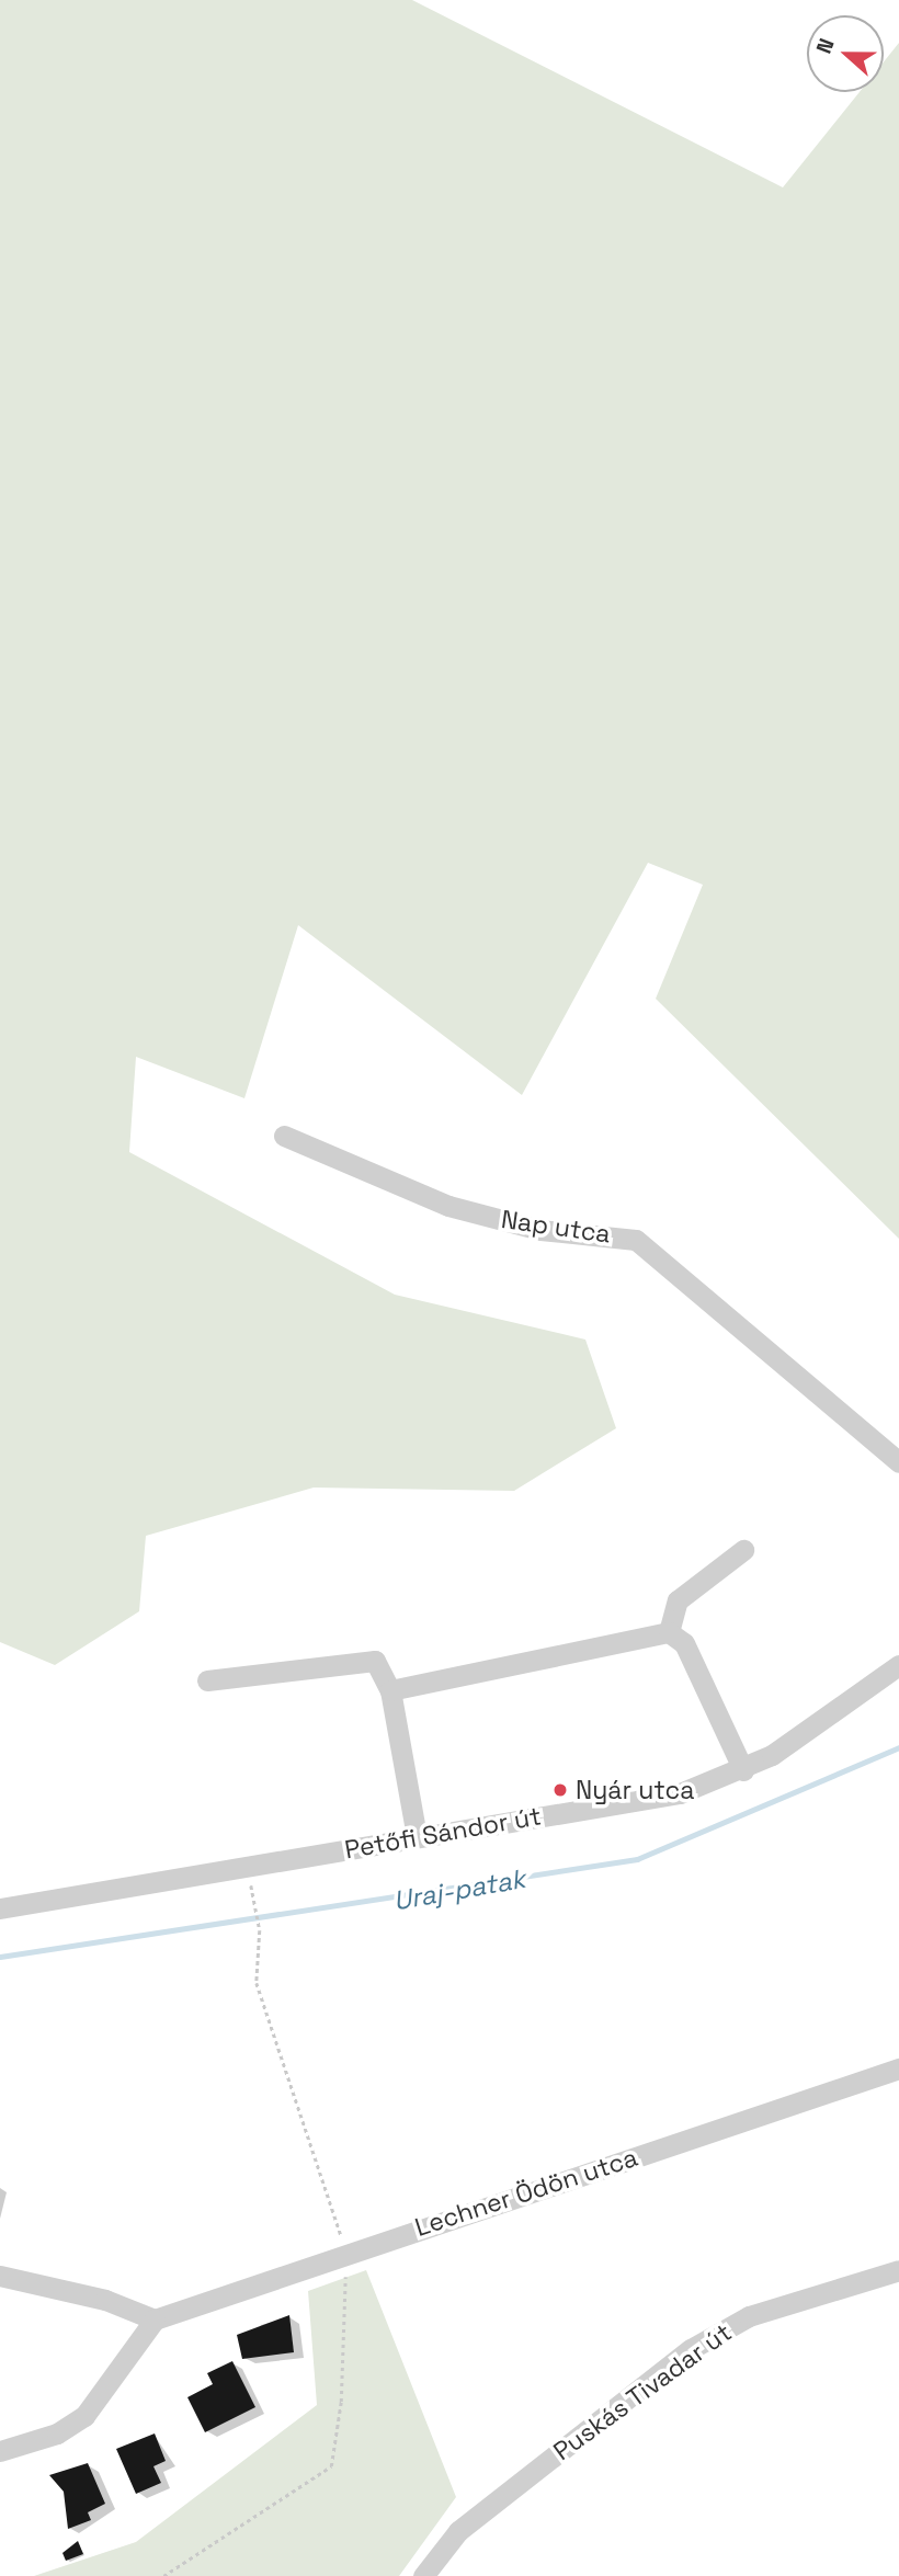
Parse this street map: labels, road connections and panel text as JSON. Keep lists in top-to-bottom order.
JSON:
{
  "streets": {
    "street": [
      "Nap utca",
      "Petőfi Sándor út",
      "Lechner Ödön utca",
      "Puskás Tivadar út"
    ]
  },
  "water": ["Uraj-patak"],
  "places": ["Nyár utca"],
  "north": "left"
}
